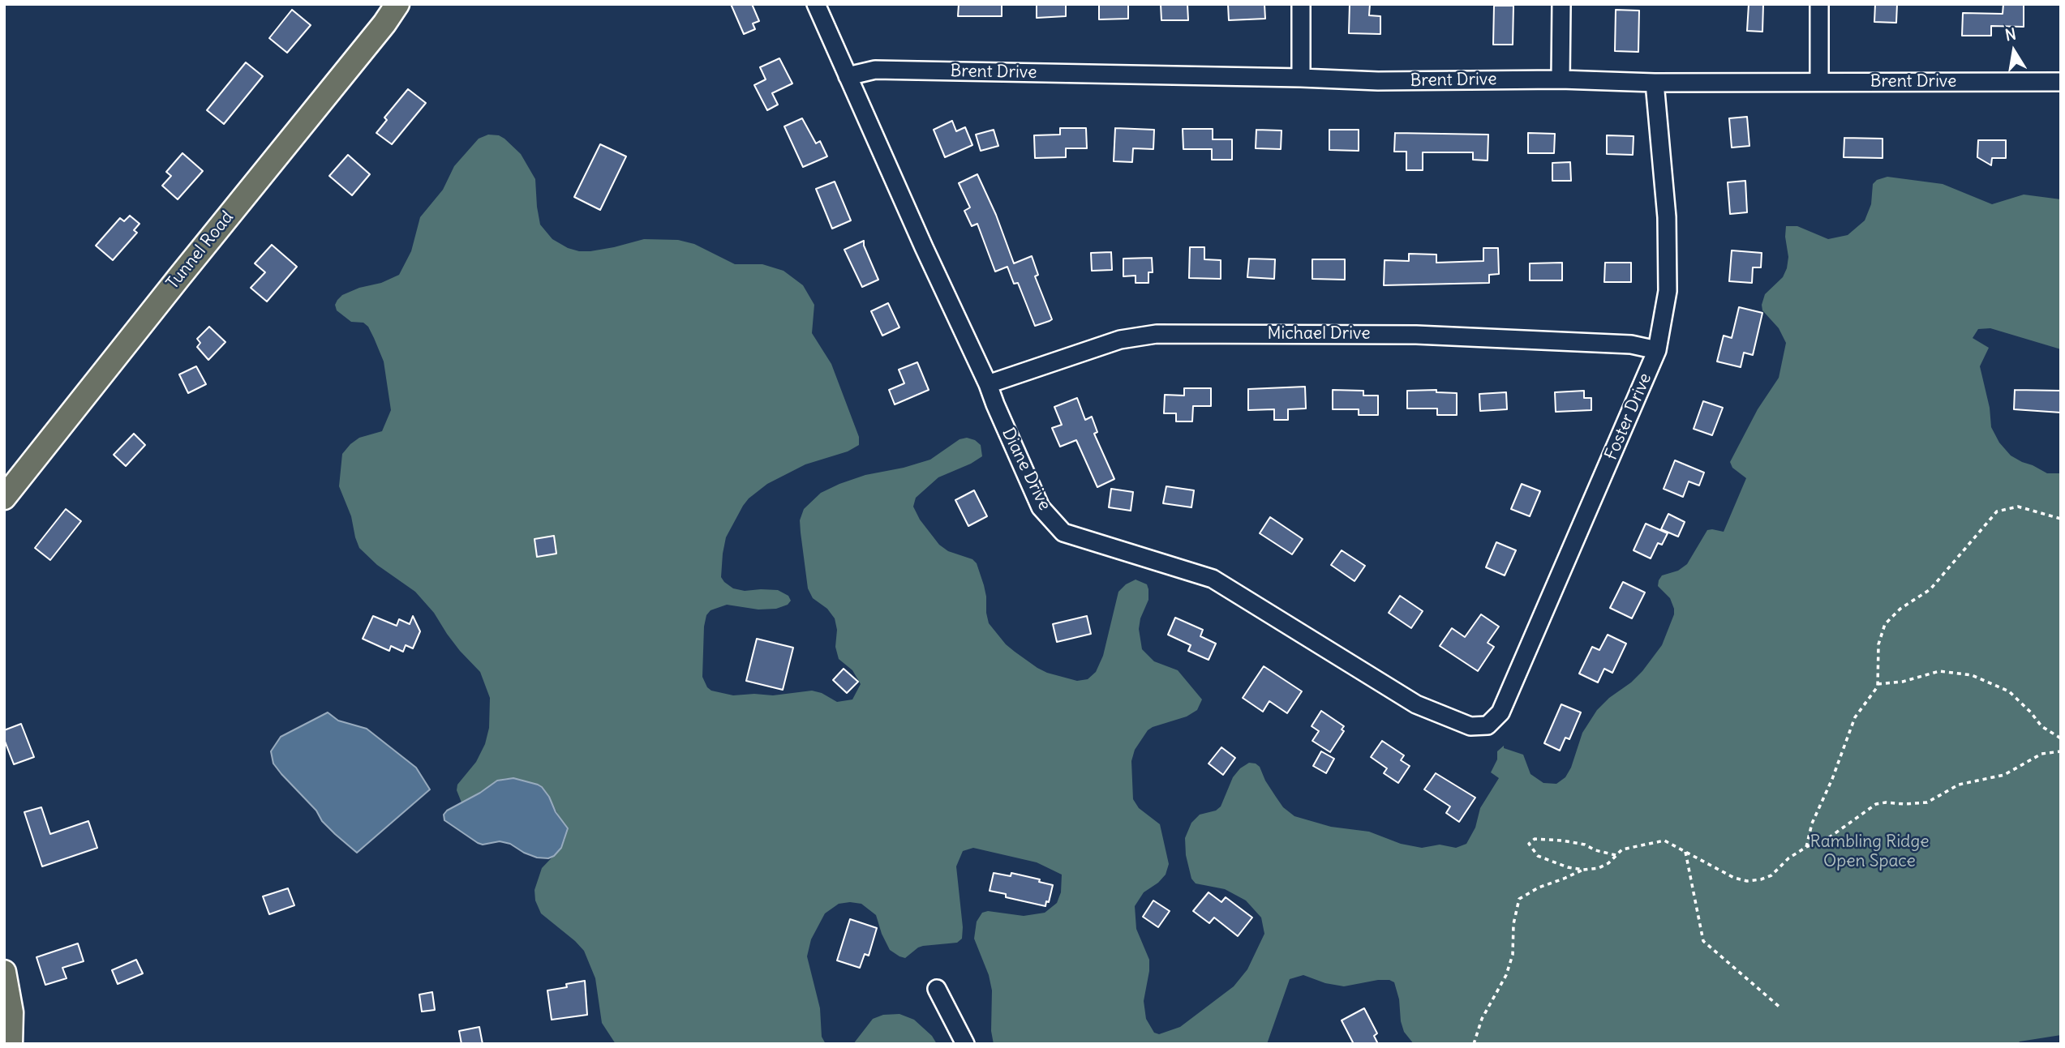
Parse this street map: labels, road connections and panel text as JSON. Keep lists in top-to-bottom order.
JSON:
{
  "streets": {
    "main road": ["Tunnel Road"],
    "street": [
      "Brent Drive",
      "Michael Drive",
      "Foster Drive",
      "Diane Drive"
    ]
  },
  "crossings": [
    ["Brent Drive", "Foster Drive"],
    ["Brent Drive", "Diane Drive"],
    ["Michael Drive", "Foster Drive"],
    ["Michael Drive", "Diane Drive"],
    ["Foster Drive", "Diane Drive"]
  ],
  "parks": ["Rambling Ridge Open Space"],
  "north": "top"
}
